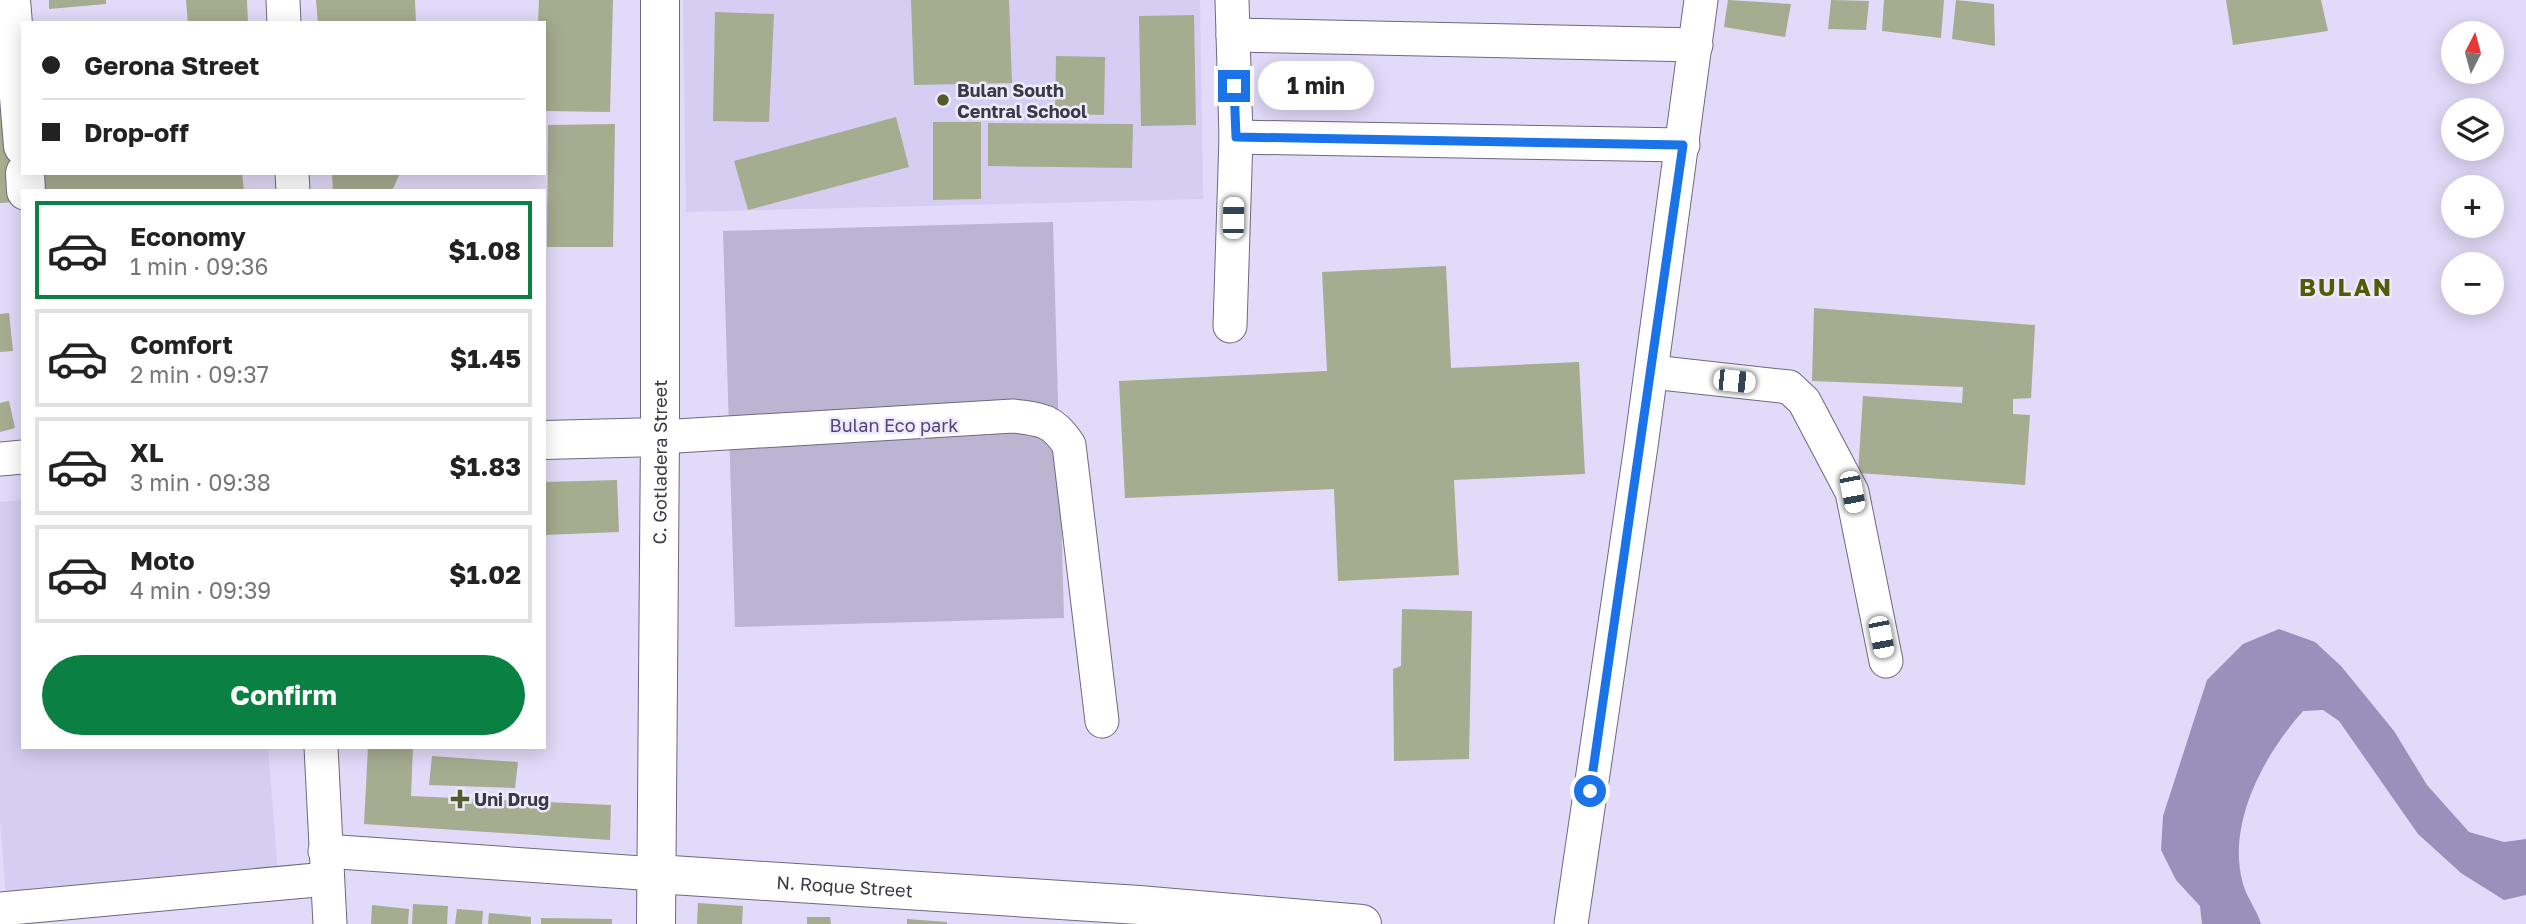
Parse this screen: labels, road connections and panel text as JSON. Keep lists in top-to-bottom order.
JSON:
{
  "streets": {
    "street": ["C. Gotladera Street", "N. Roque Street"]
  },
  "crossings": [
    ["C. Gotladera Street", "N. Roque Street"]
  ],
  "districts": ["BULAN"],
  "parks": ["Bulan Eco park"],
  "places": {
    "other": ["Bulan South Central School"],
    "health": ["Uni Drug"]
  },
  "north": "top",
  "page": {
    "map_buttons": ["+", "−"],
    "banner": ["Gerona Street", "Drop-off"],
    "bubble": "1 min",
    "list": [
      {
        "name": "Economy",
        "note": "1 min · 09:36",
        "value": "$1.08"
      },
      {
        "name": "Comfort",
        "note": "2 min · 09:37",
        "value": "$1.45"
      },
      {
        "name": "XL",
        "note": "3 min · 09:38",
        "value": "$1.83"
      },
      {
        "name": "Moto",
        "note": "4 min · 09:39",
        "value": "$1.02"
      }
    ],
    "buttons": "Confirm"
  }
}
